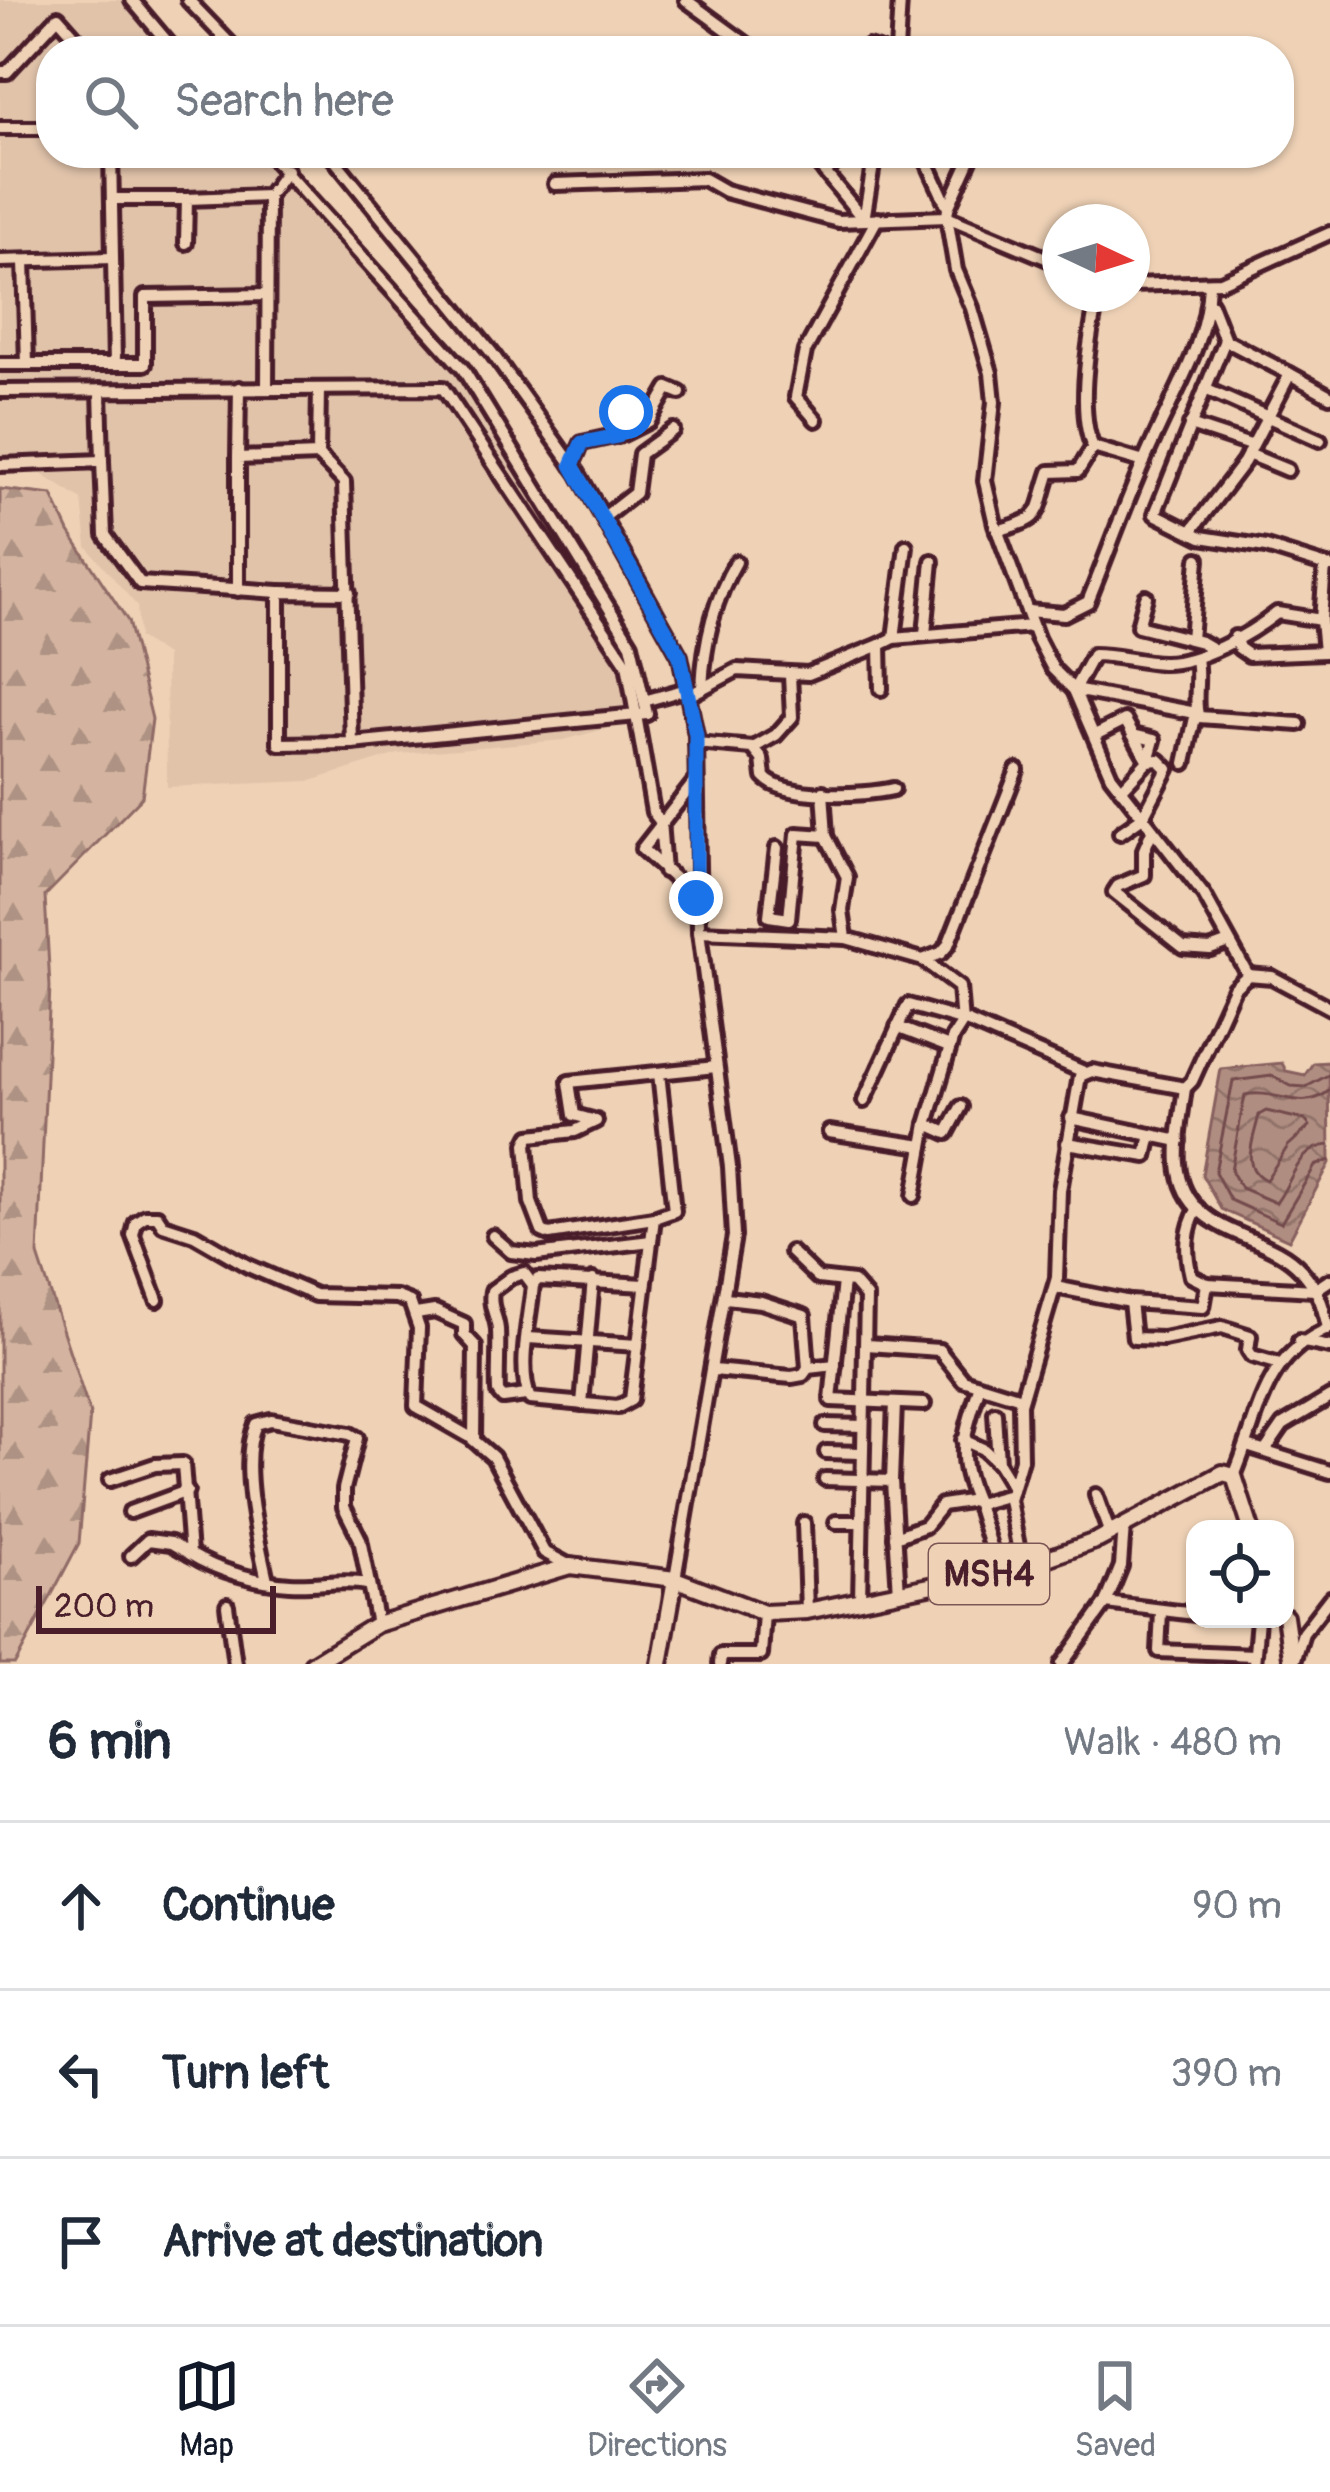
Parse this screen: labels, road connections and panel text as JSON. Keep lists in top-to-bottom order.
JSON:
{
  "streets": {
    "main road": ["MSH4"]
  },
  "scale_bar": "200 m",
  "north": "right",
  "page": {
    "search": "Search here",
    "scale": "200 m",
    "heading": ["6 min", "Walk · 480 m"],
    "list": [
      ["Continue", "90 m"],
      ["Turn left", "390 m"],
      "Arrive at destination"
    ],
    "nav": ["Map", "Directions", "Saved"]
  }
}
